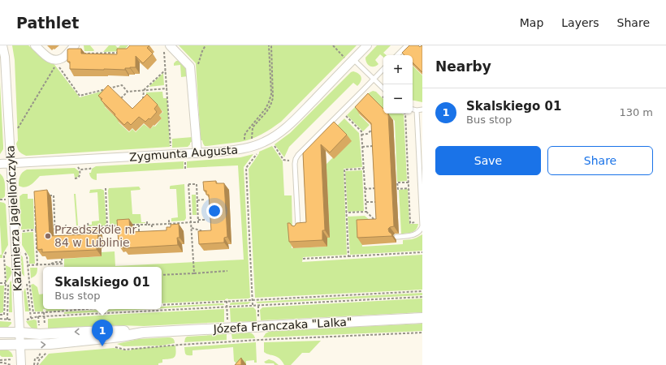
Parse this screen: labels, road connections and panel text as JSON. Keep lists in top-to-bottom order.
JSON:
{
  "streets": {
    "street": ["Zygmunta Augusta", "Kazimierza Jagiellończyka", "Józefa Franczaka \"Lalka\""]
  },
  "crossings": [
    ["Zygmunta Augusta", "Kazimierza Jagiellończyka"],
    ["Kazimierza Jagiellończyka", "Józefa Franczaka \"Lalka\""]
  ],
  "places": ["Przedszkole nr 84 w Lublinie"],
  "page": {
    "header": "Pathlet",
    "nav": ["Map", "Layers", "Share"],
    "heading": "Nearby",
    "map_buttons": ["+", "−"],
    "list": [
      {
        "mark": "1",
        "name": "Skalskiego 01",
        "note": "Bus stop",
        "value": "130 m"
      }
    ],
    "buttons": ["Save", "Share"],
    "popup": ["Skalskiego 01", "Bus stop"],
    "pins": "1"
  }
}
